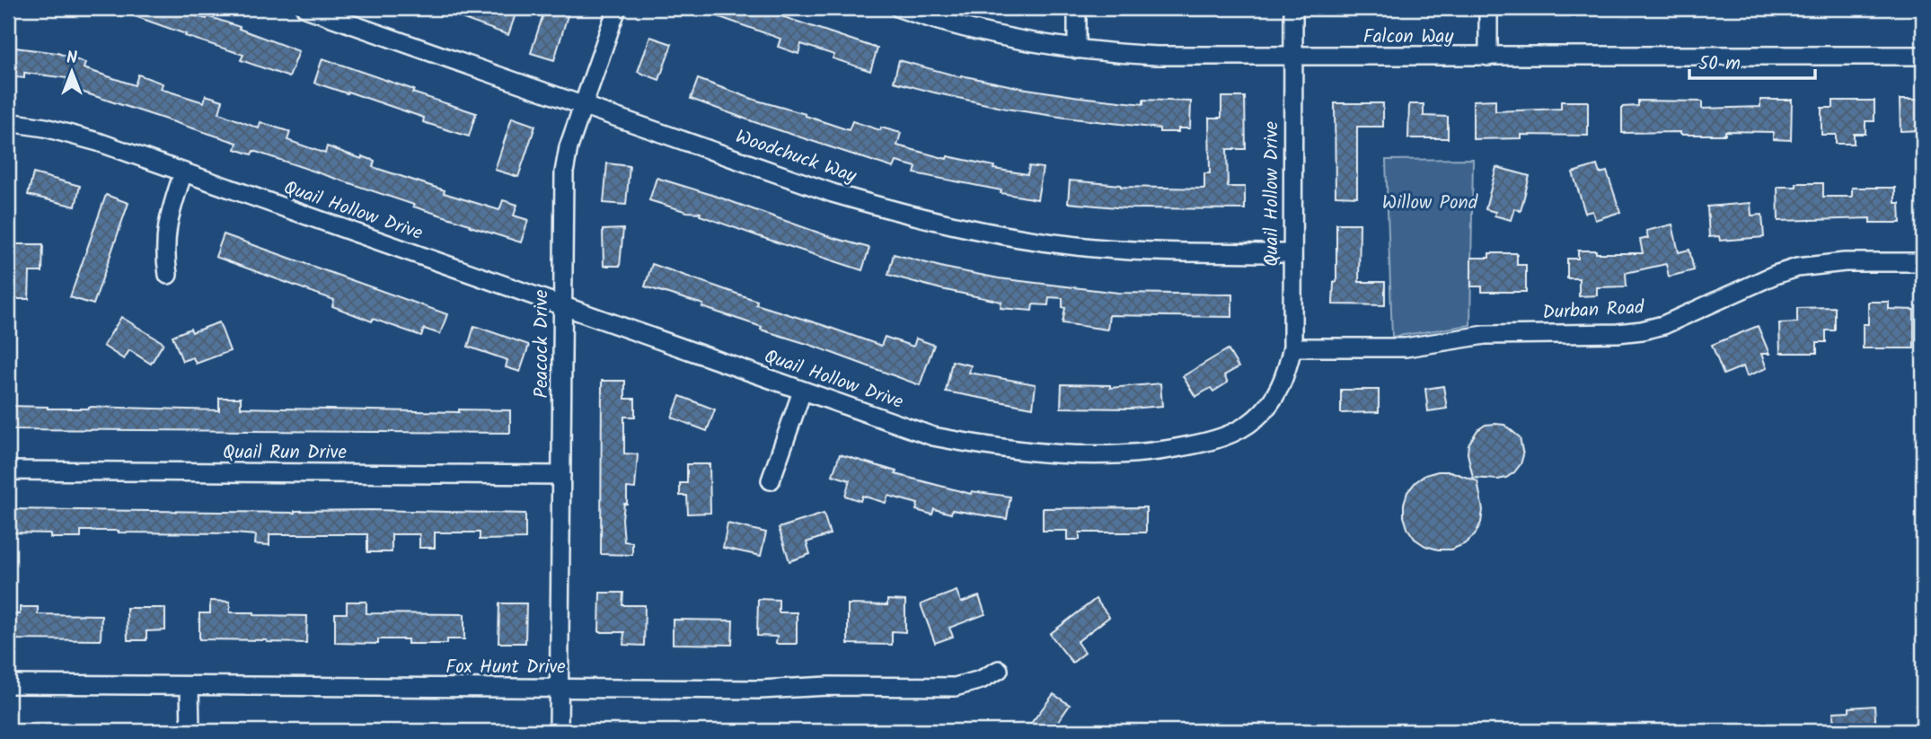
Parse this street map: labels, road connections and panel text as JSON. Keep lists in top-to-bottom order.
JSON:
{
  "streets": {
    "street": [
      "Falcon Way",
      "Woodchuck Way",
      "Quail Hollow Drive",
      "Durban Road",
      "Peacock Drive",
      "Quail Run Drive",
      "Fox Hunt Drive"
    ]
  },
  "crossings": [
    ["Falcon Way", "Quail Hollow Drive"],
    ["Woodchuck Way", "Quail Hollow Drive"],
    ["Woodchuck Way", "Peacock Drive"],
    ["Quail Hollow Drive", "Durban Road"],
    ["Quail Hollow Drive", "Peacock Drive"],
    ["Peacock Drive", "Quail Run Drive"],
    ["Peacock Drive", "Fox Hunt Drive"]
  ],
  "parks": ["Willow Pond"],
  "scale_bar": "50 m",
  "north": "top"
}
